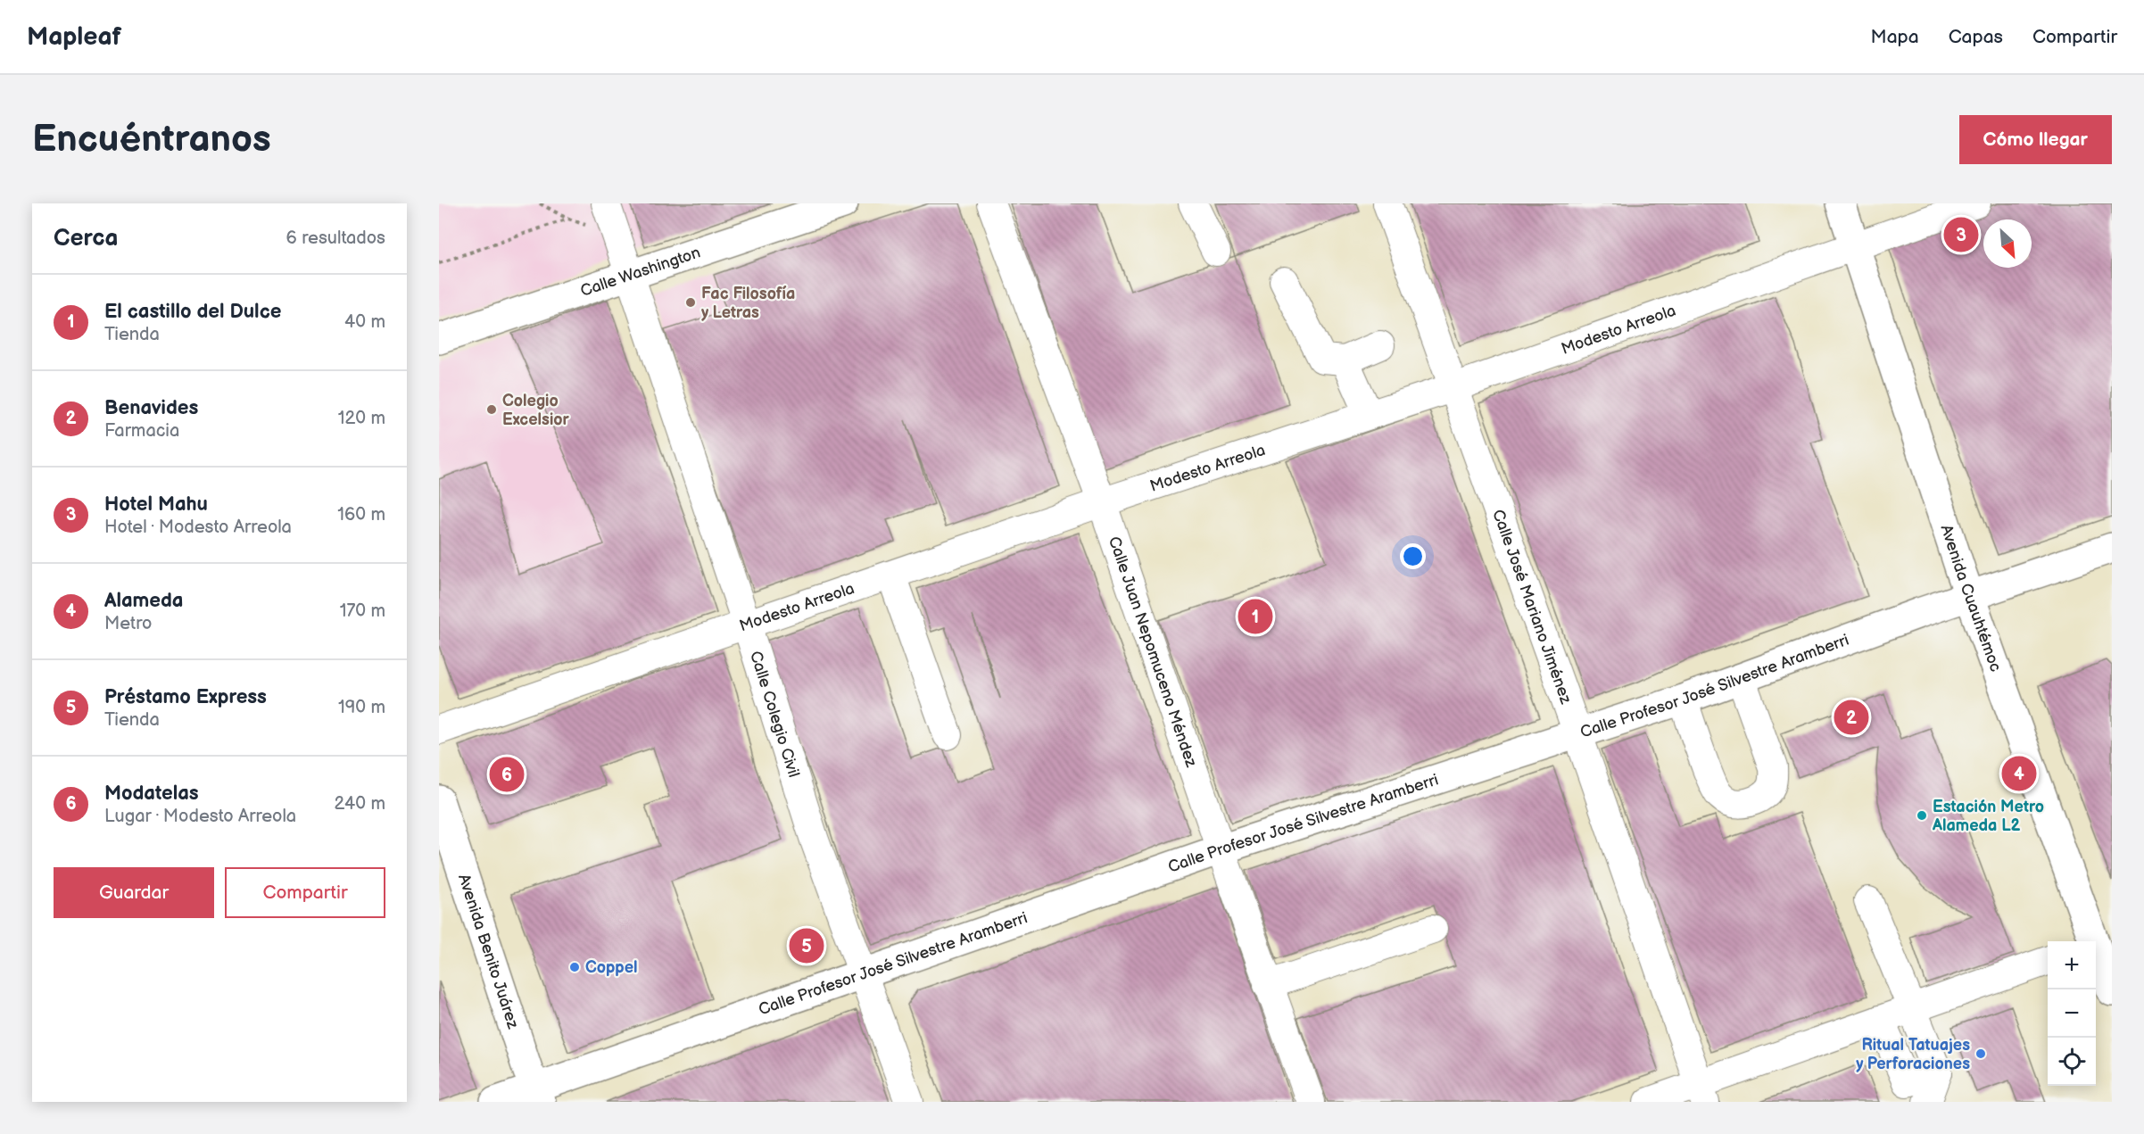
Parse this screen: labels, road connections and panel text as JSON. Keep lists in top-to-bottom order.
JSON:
{
  "streets": {
    "main road": [
      "Calle Washington",
      "Avenida Cuauhtémoc",
      "Calle Profesor José Silvestre Aramberri",
      "Avenida Benito Juárez"
    ],
    "street": [
      "Modesto Arreola",
      "Calle José Mariano Jiménez",
      "Calle Juan Nepomuceno Méndez",
      "Calle Colegio Civil"
    ]
  },
  "crossings": [
    ["Calle Washington", "Calle Colegio Civil"],
    ["Modesto Arreola", "Avenida Cuauhtémoc"],
    ["Modesto Arreola", "Calle José Mariano Jiménez"],
    ["Modesto Arreola", "Calle Juan Nepomuceno Méndez"],
    ["Modesto Arreola", "Calle Colegio Civil"],
    ["Avenida Cuauhtémoc", "Calle Profesor José Silvestre Aramberri"],
    ["Calle José Mariano Jiménez", "Calle Profesor José Silvestre Aramberri"],
    ["Calle Juan Nepomuceno Méndez", "Calle Profesor José Silvestre Aramberri"],
    ["Calle Profesor José Silvestre Aramberri", "Calle Colegio Civil"],
    ["Calle Profesor José Silvestre Aramberri", "Avenida Benito Juárez"]
  ],
  "places": [
    "Fac Filosofía y Letras",
    "Colegio Excelsior",
    "Estación Metro Alameda L2",
    "Coppel",
    "Ritual Tatuajes y Perforaciones"
  ],
  "north": "bottom right",
  "page": {
    "header": "Mapleaf",
    "nav": ["Mapa", "Capas", "Compartir"],
    "buttons": [
      "Cómo llegar",
      ["Guardar", "Compartir"]
    ],
    "title": "Encuéntranos",
    "heading": ["Cerca", "6 resultados"],
    "pins": [
      "3",
      "1",
      "2",
      "4",
      "6",
      "5"
    ],
    "list": [
      {
        "mark": "1",
        "name": "El castillo del Dulce",
        "note": "Tienda",
        "value": "40 m"
      },
      {
        "mark": "2",
        "name": "Benavides",
        "note": "Farmacia",
        "value": "120 m"
      },
      {
        "mark": "3",
        "name": "Hotel Mahu",
        "note": "Hotel · Modesto Arreola",
        "value": "160 m"
      },
      {
        "mark": "4",
        "name": "Alameda",
        "note": "Metro",
        "value": "170 m"
      },
      {
        "mark": "5",
        "name": "Préstamo Express",
        "note": "Tienda",
        "value": "190 m"
      },
      {
        "mark": "6",
        "name": "Modatelas",
        "note": "Lugar · Modesto Arreola",
        "value": "240 m"
      }
    ],
    "map_buttons": ["+", "−"]
  }
}
